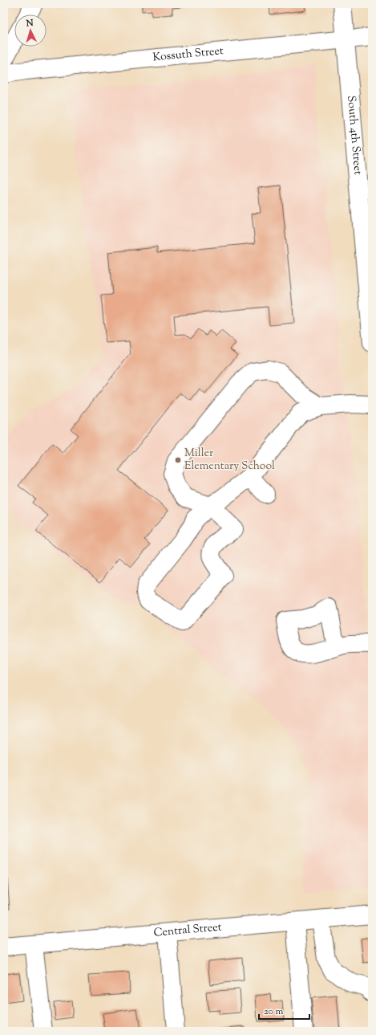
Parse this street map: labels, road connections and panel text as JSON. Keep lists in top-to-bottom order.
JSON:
{
  "streets": {
    "street": ["Kossuth Street", "South 4th Street", "Central Street"]
  },
  "crossings": [
    ["Kossuth Street", "South 4th Street"]
  ],
  "places": ["Miller Elementary School"],
  "scale_bar": "20 m",
  "north": "top"
}
